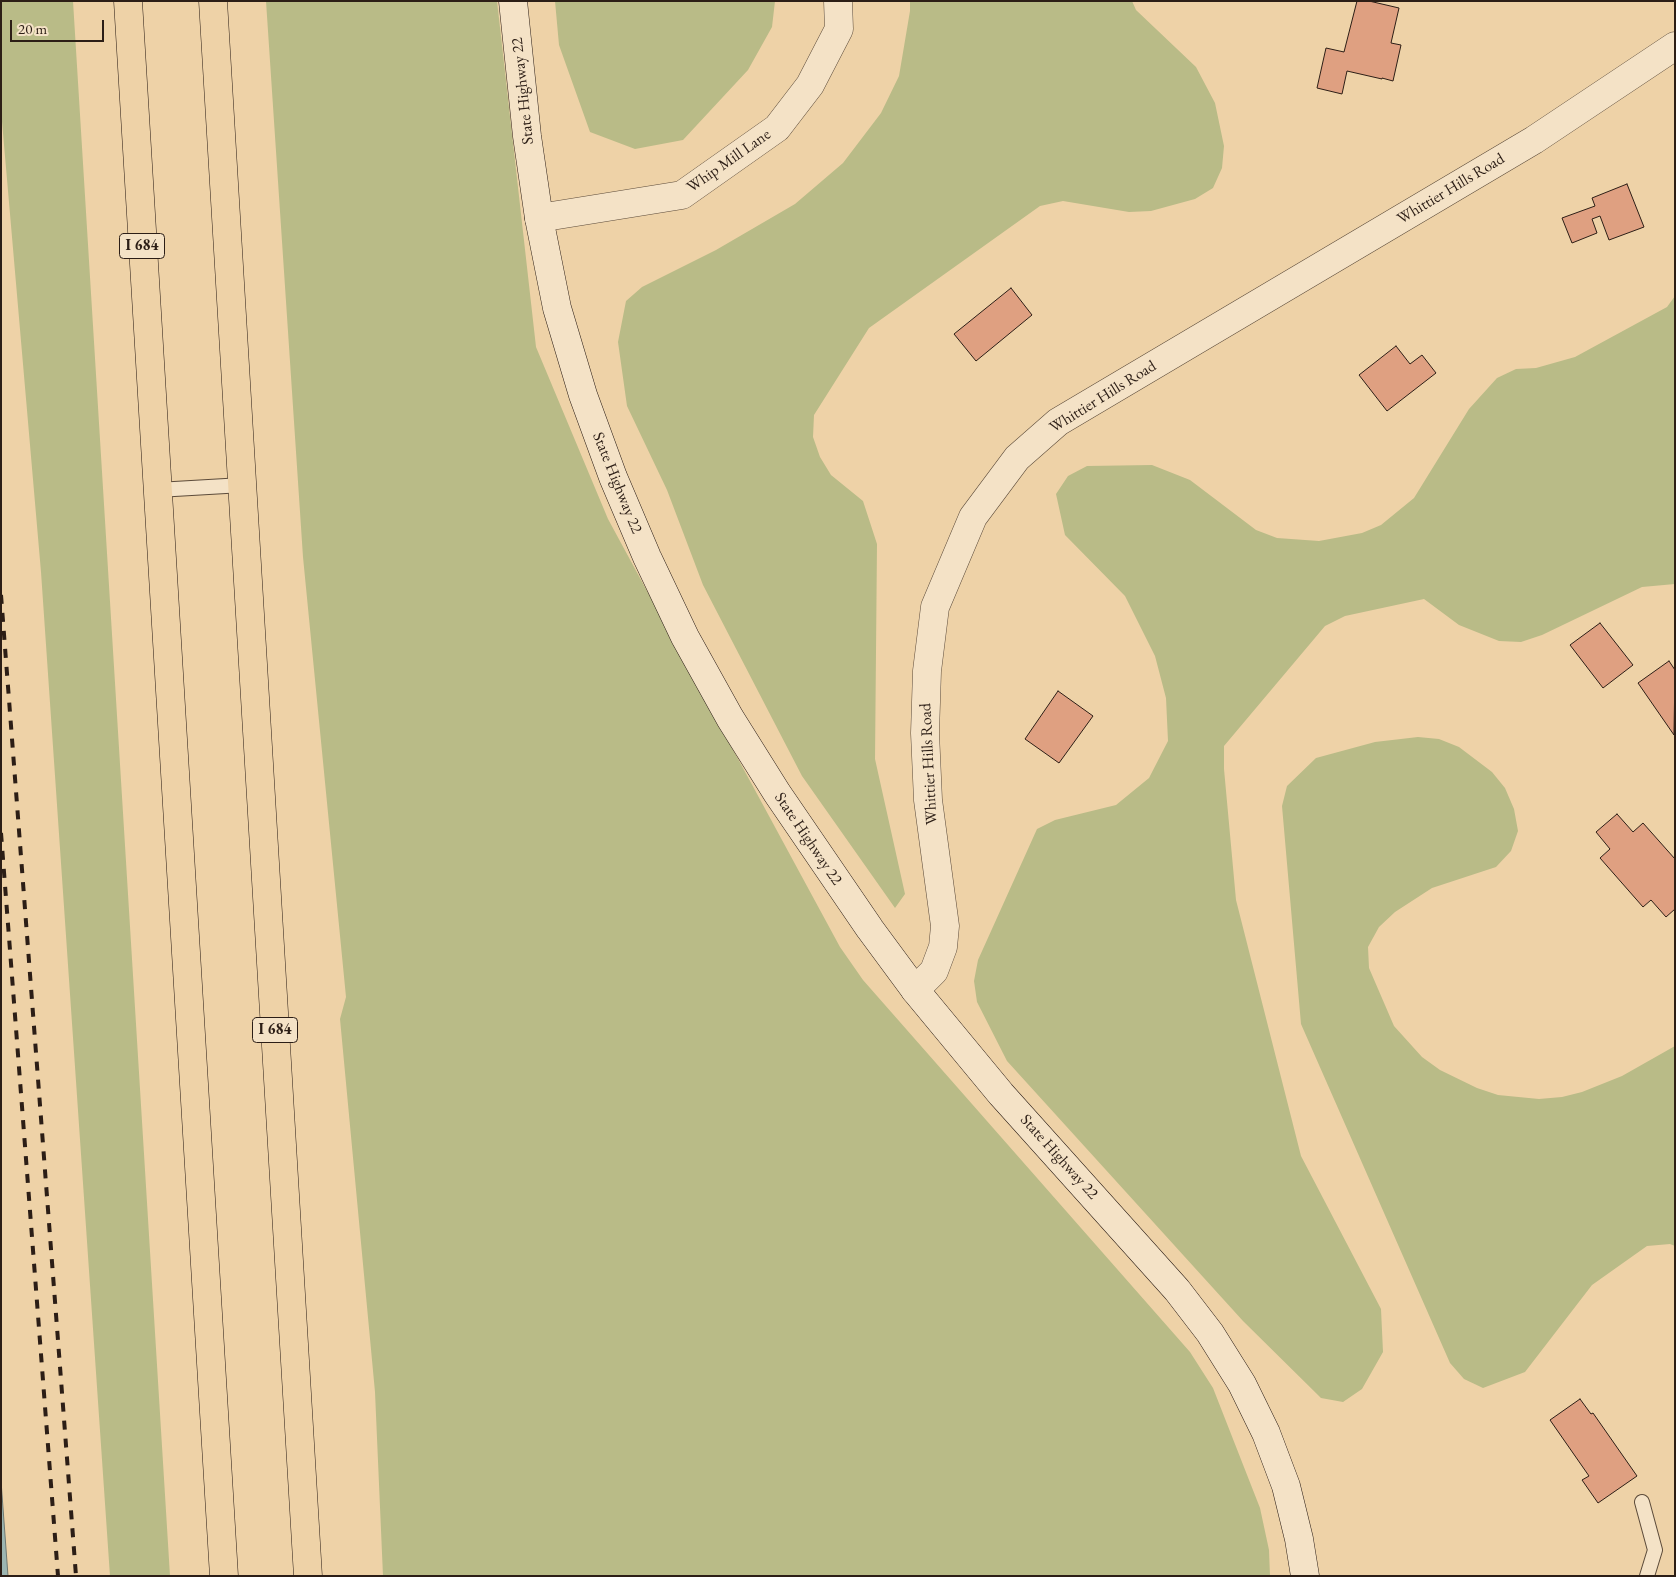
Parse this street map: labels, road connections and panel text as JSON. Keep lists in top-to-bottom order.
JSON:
{
  "streets": {
    "highway": ["I 684"],
    "main road": ["State Highway 22", "Whip Mill Lane", "Whittier Hills Road"]
  },
  "crossings": [
    ["State Highway 22", "Whip Mill Lane"],
    ["State Highway 22", "Whittier Hills Road"]
  ],
  "scale_bar": "20 m"
}
